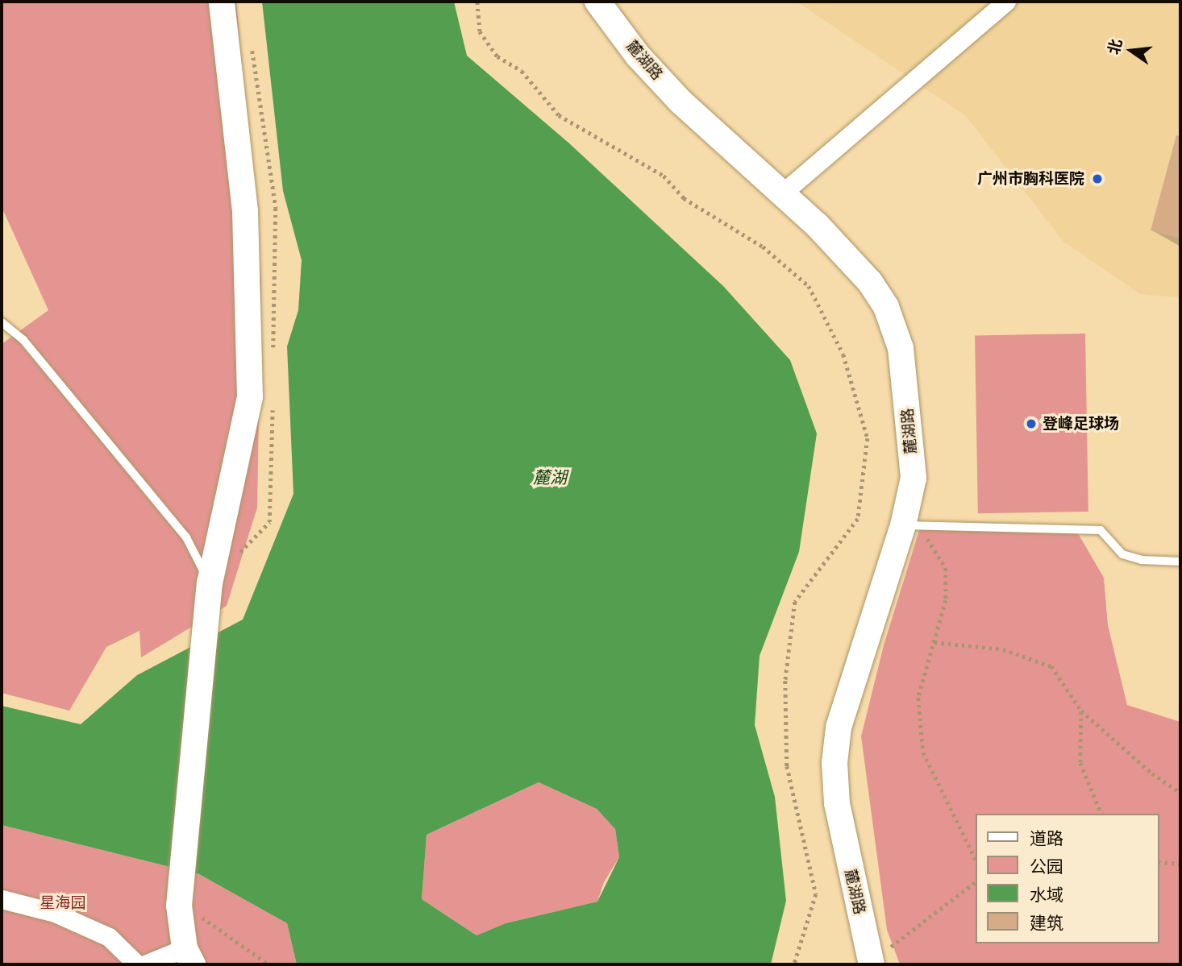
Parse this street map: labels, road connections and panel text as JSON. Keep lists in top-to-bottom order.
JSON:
{
  "streets": {
    "main road": ["麓湖路"]
  },
  "water": ["麓湖"],
  "parks": ["星海园"],
  "places": ["广州市胸科医院", "登峰足球场"],
  "legend": [
    "道路",
    "公园",
    "水域",
    "建筑"
  ],
  "north": "left"
}
